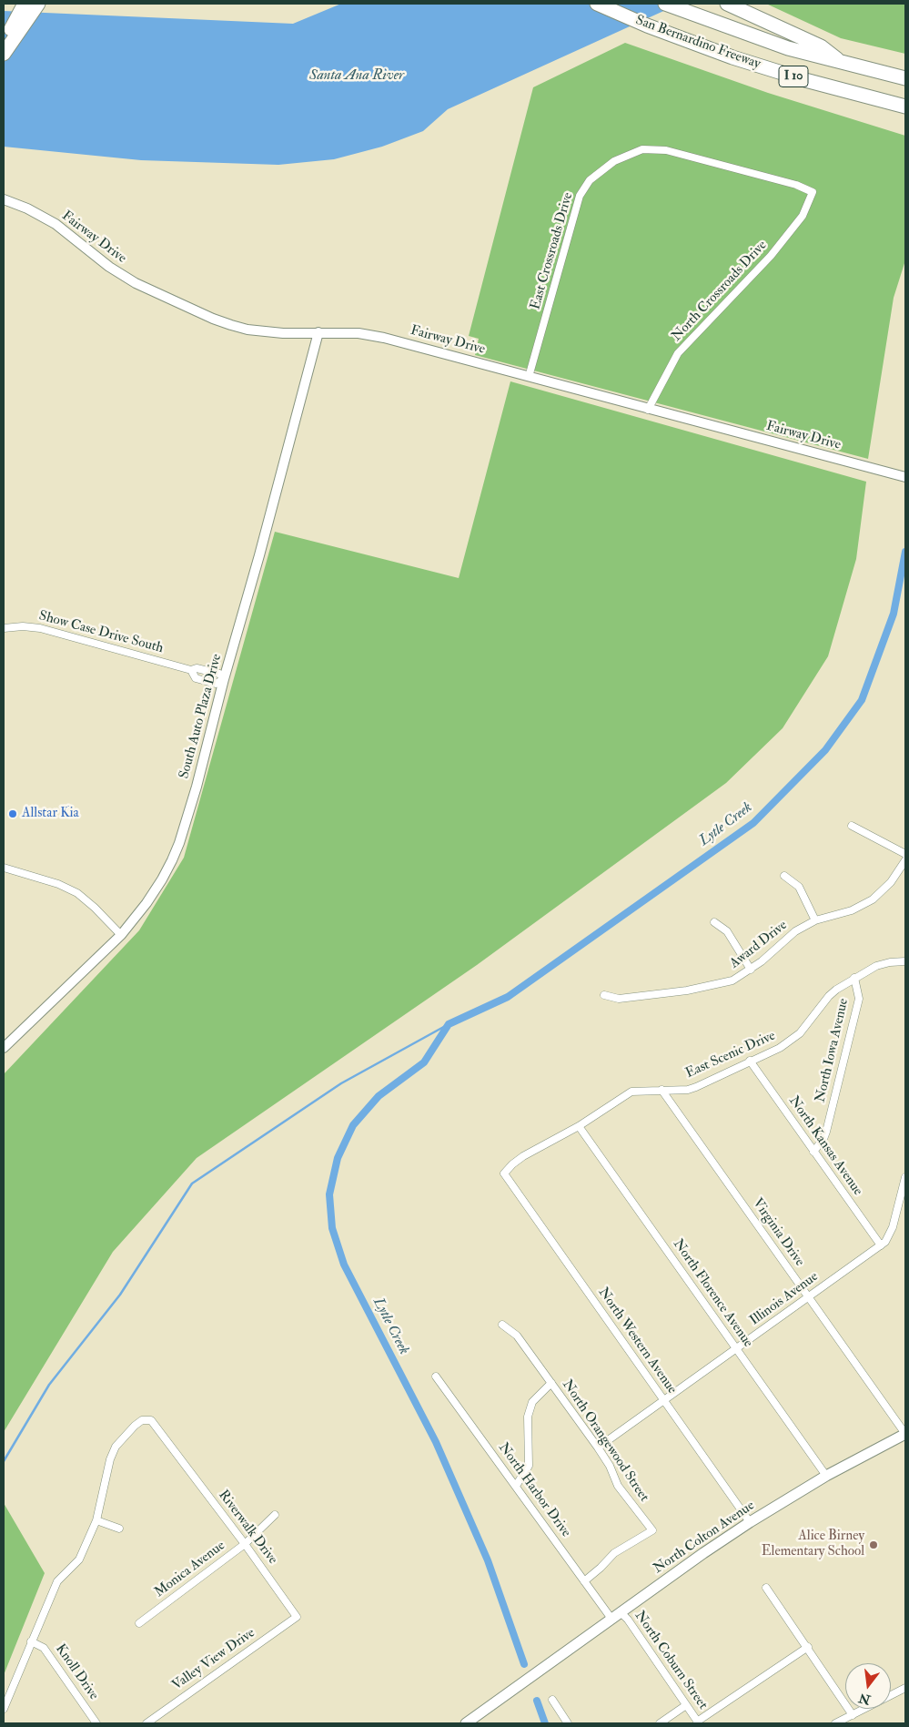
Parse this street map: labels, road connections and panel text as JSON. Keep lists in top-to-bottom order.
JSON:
{
  "streets": {
    "highway": ["San Bernardino Freeway", "I 10"],
    "main road": ["North Colton Avenue"],
    "street": [
      "Fairway Drive",
      "East Crossroads Drive",
      "North Crossroads Drive",
      "Show Case Drive South",
      "South Auto Plaza Drive",
      "Award Drive",
      "North Iowa Avenue",
      "East Scenic Drive",
      "North Kansas Avenue",
      "Virginia Drive",
      "North Florence Avenue",
      "Illinois Avenue",
      "North Western Avenue",
      "North Orangewood Street",
      "North Harbor Drive",
      "Riverwalk Drive",
      "Monica Avenue",
      "Valley View Drive",
      "North Coburn Street",
      "Knoll Drive"
    ]
  },
  "crossings": [
    ["Fairway Drive", "East Crossroads Drive"],
    ["Fairway Drive", "North Crossroads Drive"],
    ["Fairway Drive", "South Auto Plaza Drive"],
    ["East Crossroads Drive", "North Crossroads Drive"],
    ["Show Case Drive South", "South Auto Plaza Drive"],
    ["North Iowa Avenue", "East Scenic Drive"],
    ["North Iowa Avenue", "North Kansas Avenue"],
    ["East Scenic Drive", "North Kansas Avenue"],
    ["East Scenic Drive", "Virginia Drive"],
    ["East Scenic Drive", "North Florence Avenue"],
    ["East Scenic Drive", "North Western Avenue"],
    ["North Kansas Avenue", "Illinois Avenue"],
    ["Virginia Drive", "Illinois Avenue"],
    ["Virginia Drive", "North Colton Avenue"],
    ["North Florence Avenue", "Illinois Avenue"],
    ["North Florence Avenue", "North Colton Avenue"],
    ["Illinois Avenue", "North Western Avenue"],
    ["Illinois Avenue", "North Orangewood Street"],
    ["North Western Avenue", "North Colton Avenue"],
    ["North Orangewood Street", "North Harbor Drive"],
    ["North Harbor Drive", "North Colton Avenue"],
    ["Riverwalk Drive", "Monica Avenue"],
    ["Riverwalk Drive", "Valley View Drive"],
    ["North Colton Avenue", "North Coburn Street"]
  ],
  "water": ["Santa Ana River", "Lytle Creek"],
  "places": ["Allstar Kia", "Alice Birney Elementary School"],
  "north": "bottom"
}
